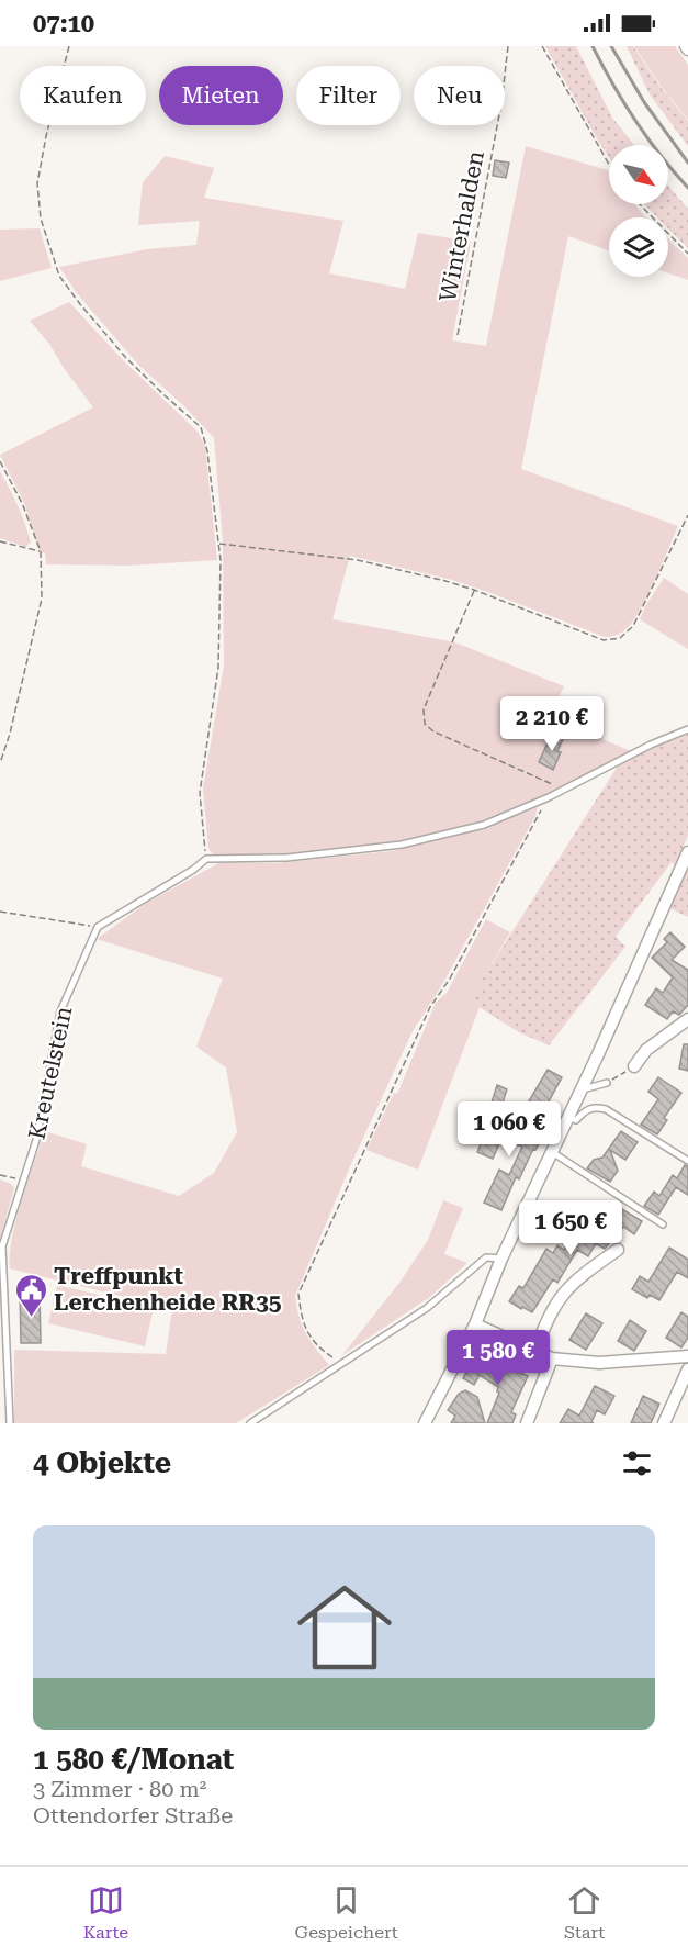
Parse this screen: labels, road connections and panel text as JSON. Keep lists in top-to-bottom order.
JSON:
{
  "streets": {
    "lane": ["Kreutelstein"],
    "path": ["Winterhalden"]
  },
  "places": {
    "public building": ["Treffpunkt Lerchenheide RR35"]
  },
  "north": "bottom right",
  "page": {
    "status": "07:10",
    "chip": [
      "Kaufen",
      "Mieten",
      "Filter",
      "Neu"
    ],
    "price": [
      "2 210 €",
      "1 060 €",
      "1 650 €",
      "1 580 €"
    ],
    "heading": "4 Objekte",
    "list": [
      {
        "name": "1 580 €/Monat",
        "note": "3 Zimmer · 80 m² · Ottendorfer Straße"
      }
    ],
    "tabs": ["Karte", "Gespeichert", "Start"]
  }
}
